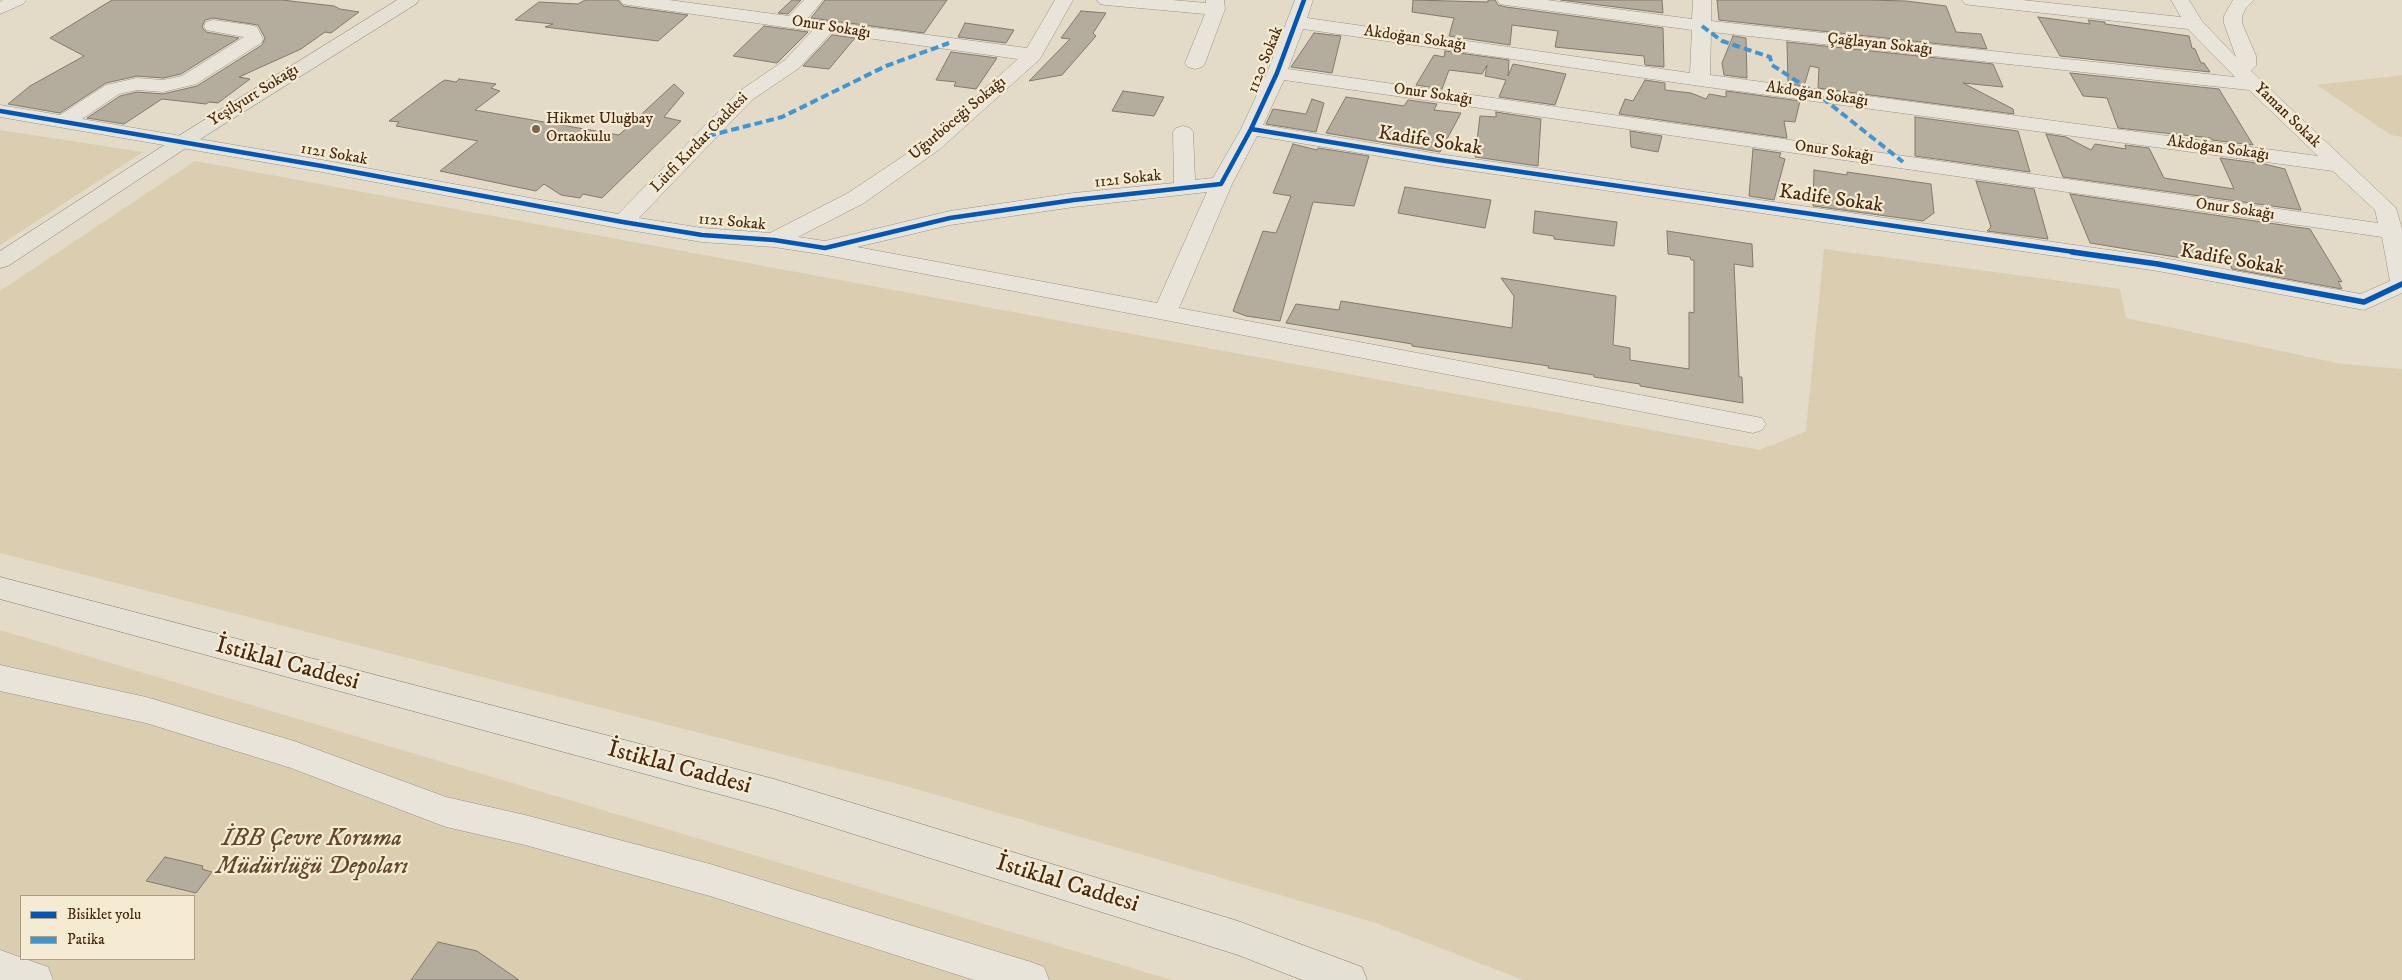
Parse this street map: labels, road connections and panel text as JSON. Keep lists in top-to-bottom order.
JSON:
{
  "streets": {
    "main road": ["Yeşilyurt Sokağı", "İstiklal Caddesi"],
    "street": [
      "Onur Sokağı",
      "Akdoğan Sokağı",
      "Çağlayan Sokağı",
      "1120 Sokak",
      "Yaman Sokak",
      "Uğurböceği Sokağı",
      "Kadife Sokak",
      "Lütfi Kırdar Caddesi",
      "1121 Sokak"
    ]
  },
  "crossings": [
    ["Onur Sokağı", "1120 Sokak"],
    ["Onur Sokağı", "Yaman Sokak"],
    ["Onur Sokağı", "Uğurböceği Sokağı"],
    ["Onur Sokağı", "Kadife Sokak"],
    ["Onur Sokağı", "Lütfi Kırdar Caddesi"],
    ["Akdoğan Sokağı", "1120 Sokak"],
    ["Akdoğan Sokağı", "Yaman Sokak"],
    ["Çağlayan Sokağı", "Yaman Sokak"],
    ["1120 Sokak", "Kadife Sokak"],
    ["Yeşilyurt Sokağı", "1121 Sokak"],
    ["Yaman Sokak", "Kadife Sokak"],
    ["Uğurböceği Sokağı", "1121 Sokak"],
    ["Lütfi Kırdar Caddesi", "1121 Sokak"]
  ],
  "parks": ["İBB Çevre Koruma Müdürlüğü Depoları"],
  "places": ["Hikmet Uluğbay Ortaokulu"],
  "legend": ["Bisiklet yolu", "Patika"]
}
